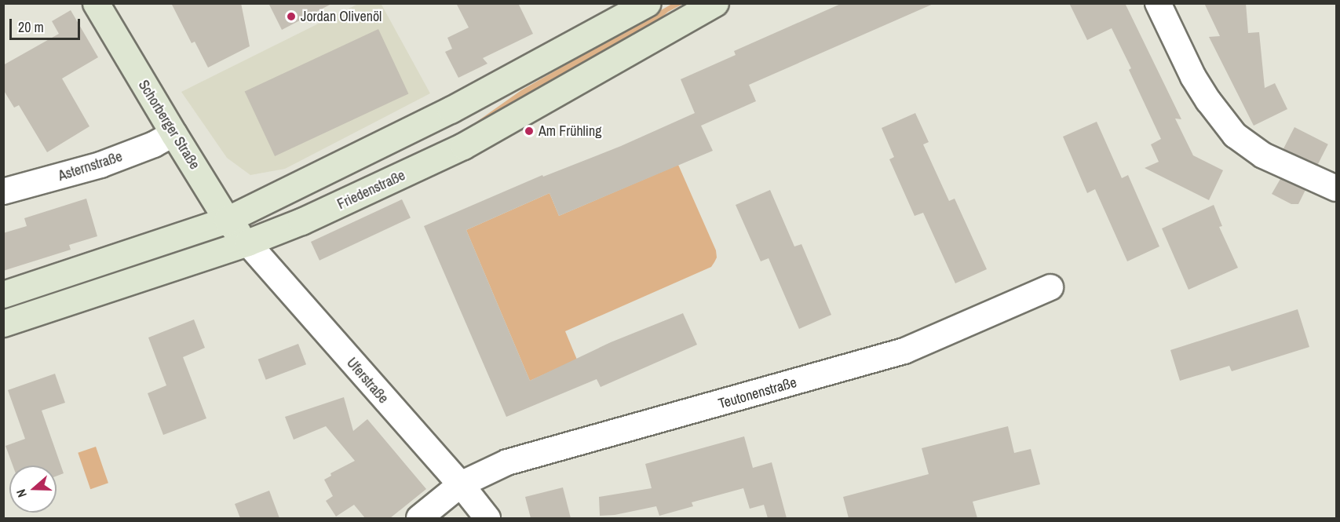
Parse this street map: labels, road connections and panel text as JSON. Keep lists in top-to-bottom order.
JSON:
{
  "streets": {
    "main road": ["Schorberger Straße", "Friedenstraße"],
    "street": ["Asternstraße", "Uferstraße", "Teutonenstraße"]
  },
  "crossings": [
    ["Schorberger Straße", "Asternstraße"],
    ["Schorberger Straße", "Friedenstraße"],
    ["Schorberger Straße", "Uferstraße"],
    ["Friedenstraße", "Uferstraße"],
    ["Uferstraße", "Teutonenstraße"]
  ],
  "places": ["Jordan Olivenöl", "Am Frühling"],
  "scale_bar": "20 m",
  "north": "left"
}
